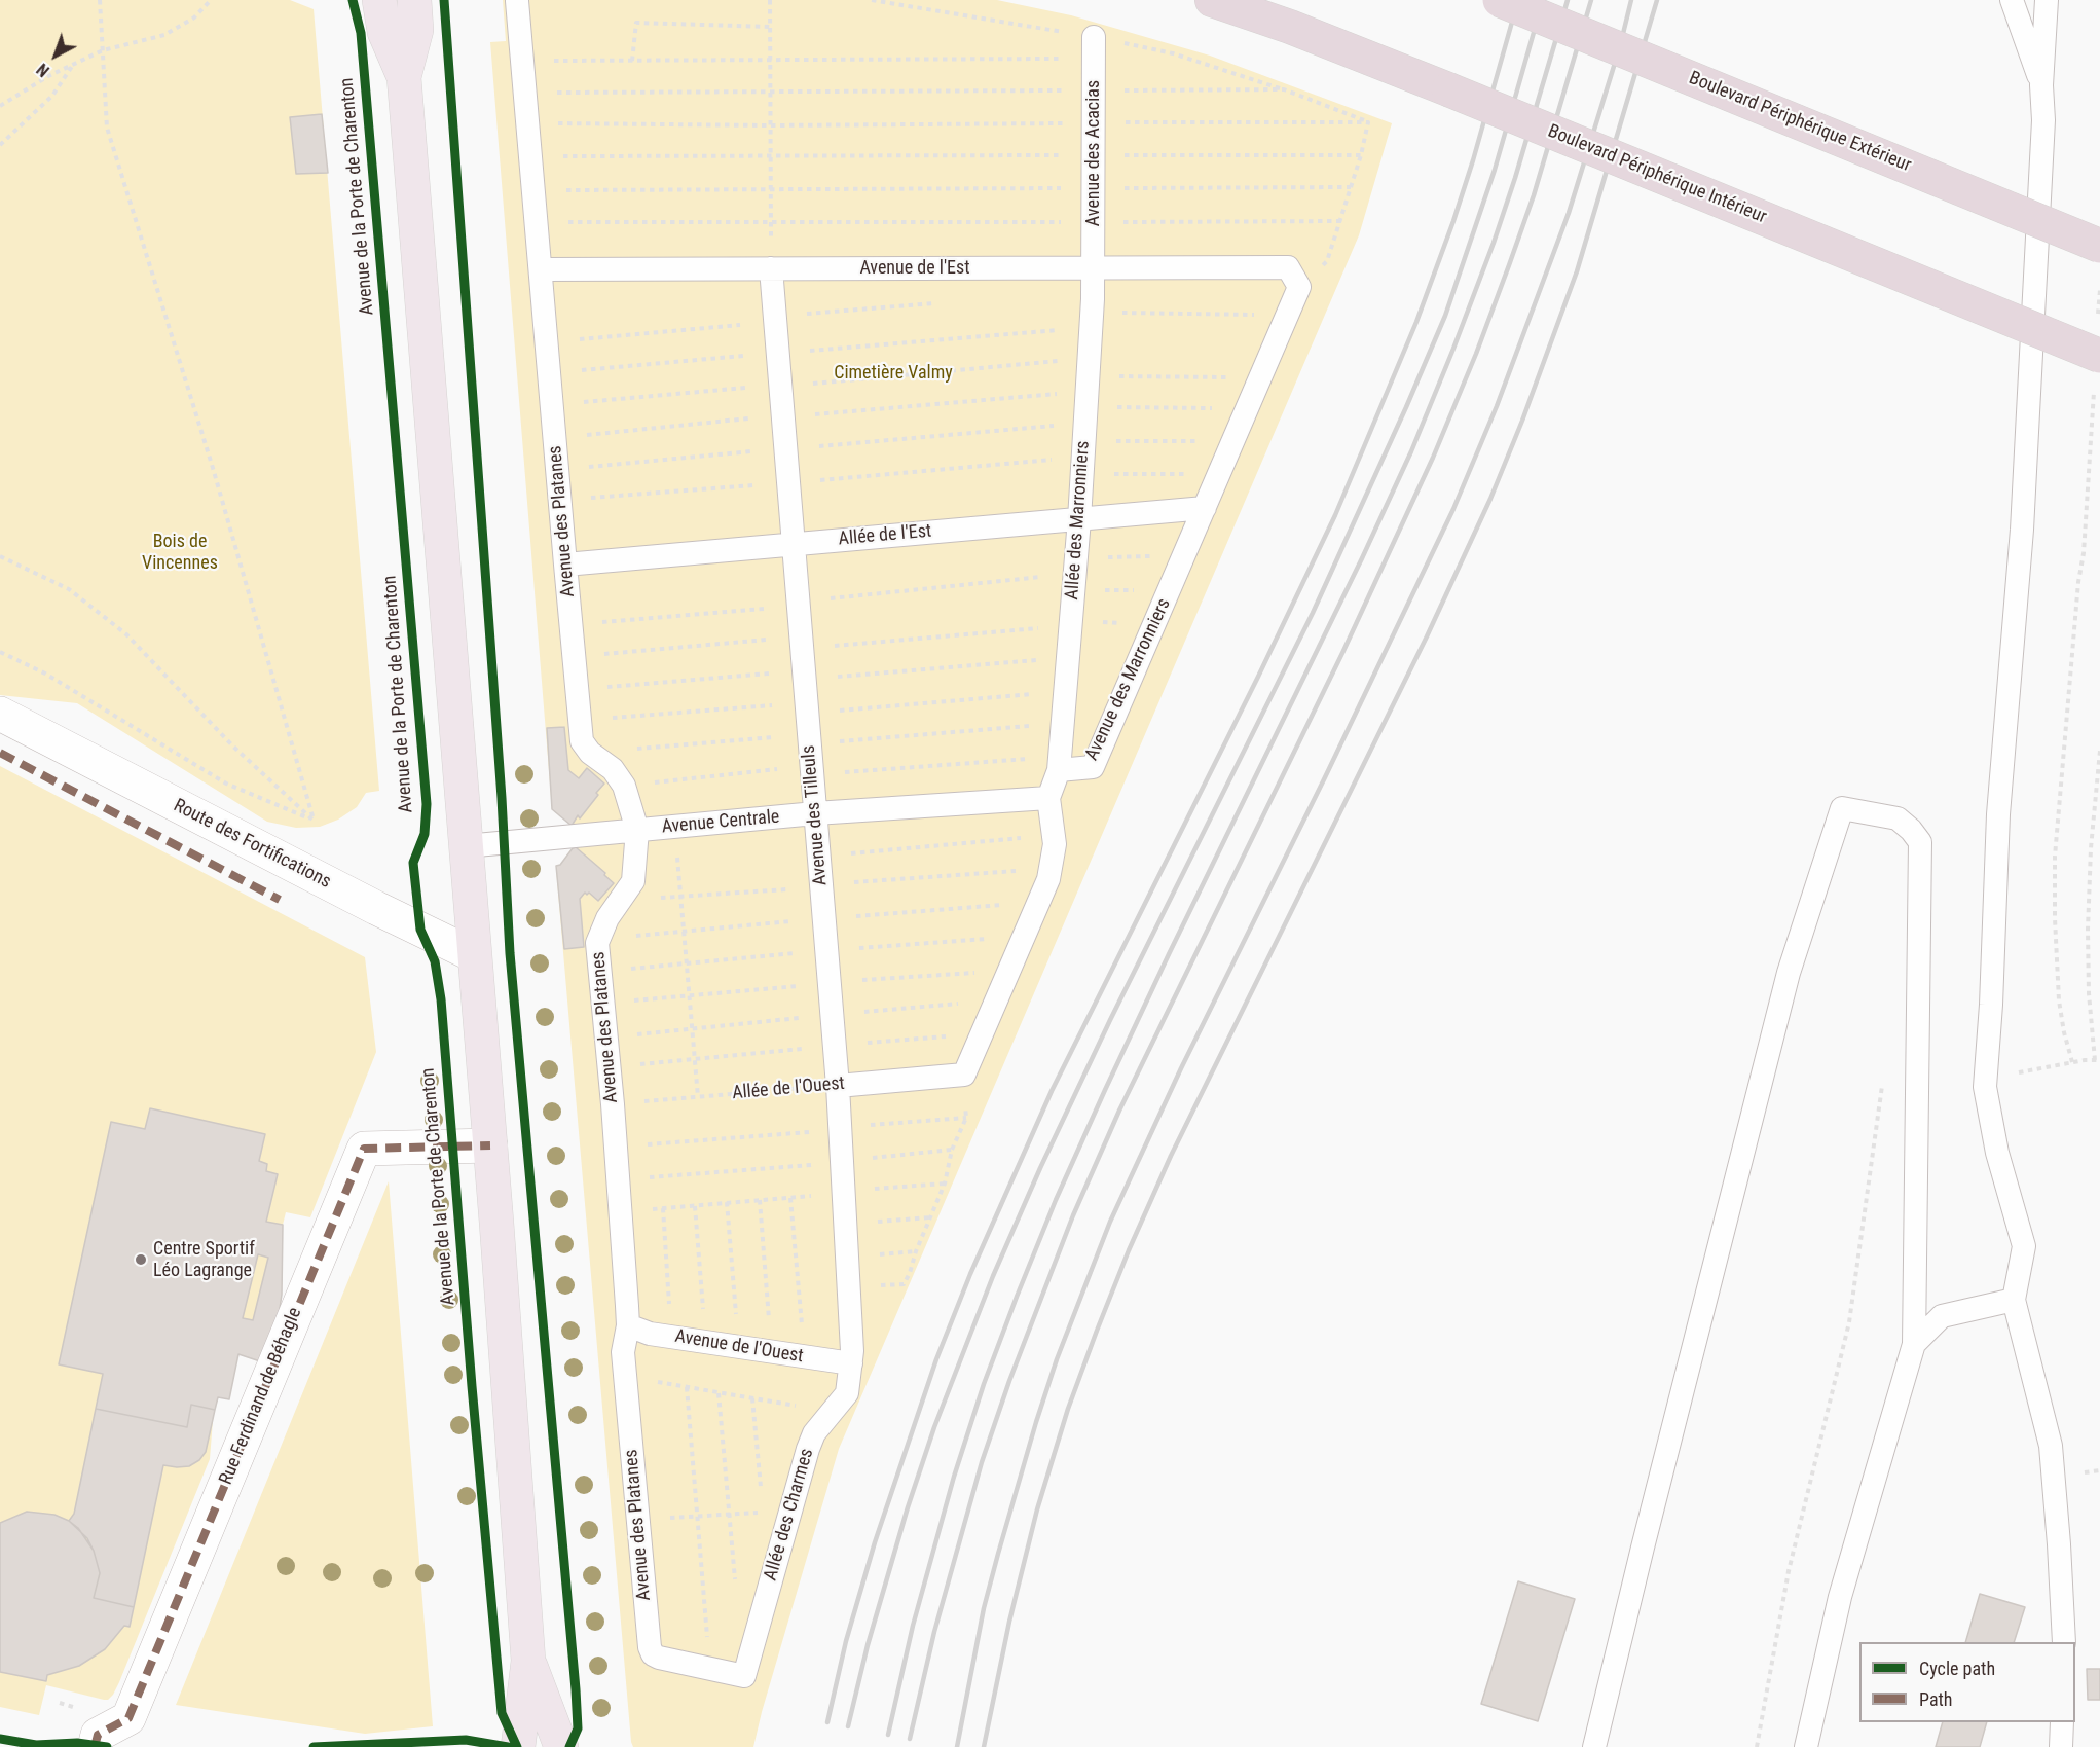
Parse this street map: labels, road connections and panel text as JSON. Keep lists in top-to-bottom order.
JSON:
{
  "streets": {
    "highway": ["Boulevard Périphérique Extérieur", "Boulevard Périphérique Intérieur"],
    "street": ["Route des Fortifications", "Rue Ferdinand de Béhagle"],
    "lane": [
      "Avenue des Acacias",
      "Avenue de l'Est",
      "Allée des Marronniers",
      "Avenue des Platanes",
      "Allée de l'Est",
      "Avenue des Marronniers",
      "Avenue des Tilleuls",
      "Avenue Centrale",
      "Allée de l'Ouest",
      "Avenue de l'Ouest",
      "Allée des Charmes"
    ],
    "cycle path": ["Avenue de la Porte de Charenton"]
  },
  "crossings": [
    ["Avenue des Acacias", "Avenue de l'Est"],
    ["Avenue des Acacias", "Allée des Marronniers"],
    ["Avenue de l'Est", "Allée des Marronniers"],
    ["Avenue de l'Est", "Avenue des Platanes"],
    ["Avenue de l'Est", "Avenue des Marronniers"],
    ["Avenue de l'Est", "Avenue des Tilleuls"],
    ["Allée des Marronniers", "Allée de l'Est"],
    ["Allée des Marronniers", "Avenue des Marronniers"],
    ["Avenue des Platanes", "Allée de l'Est"],
    ["Avenue des Platanes", "Avenue Centrale"],
    ["Avenue des Platanes", "Allée de l'Ouest"],
    ["Avenue des Platanes", "Avenue de l'Ouest"],
    ["Avenue des Platanes", "Allée des Charmes"],
    ["Allée de l'Est", "Avenue des Marronniers"],
    ["Allée de l'Est", "Avenue des Tilleuls"],
    ["Avenue des Marronniers", "Avenue Centrale"],
    ["Avenue des Marronniers", "Allée de l'Ouest"],
    ["Avenue des Tilleuls", "Avenue Centrale"],
    ["Avenue des Tilleuls", "Allée de l'Ouest"],
    ["Avenue des Tilleuls", "Avenue de l'Ouest"],
    ["Avenue des Tilleuls", "Allée des Charmes"],
    ["Avenue de l'Ouest", "Allée des Charmes"]
  ],
  "parks": ["Cimetière Valmy", "Bois de Vincennes"],
  "places": ["Centre Sportif Léo Lagrange"],
  "legend": ["Cycle path", "Path"],
  "north": "bottom left"
}
